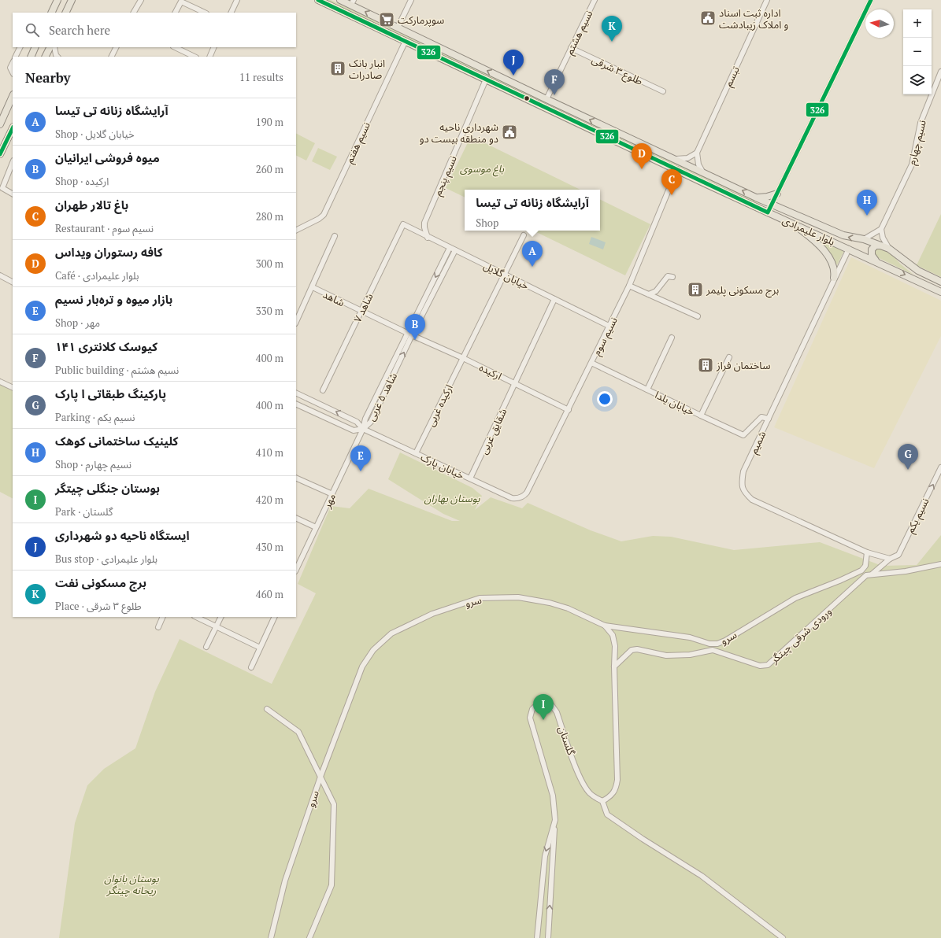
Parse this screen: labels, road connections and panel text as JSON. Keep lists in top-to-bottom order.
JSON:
{
  "streets": {
    "main road": ["بلوار علیمرادی"],
    "street": [
      "نسیم هشتم",
      "طلوع ۳ شرقی",
      "تبسم",
      "نسیم هفتم",
      "نسیم چهارم",
      "نسیم پنجم",
      "خیابان گلایل",
      "شاهد",
      "شاهد ۷",
      "نسیم سوم",
      "ارکیده",
      "شاهد ۵ غربی",
      "خیابان یلدا",
      "ارکیده غربی",
      "شقایق غربی",
      "شمیم",
      "خیابان پارک",
      "مهر",
      "نسیم یکم",
      "سرو",
      "ورودی شرقی چیتگر",
      "گلستان"
    ]
  },
  "crossings": [
    ["نسیم هشتم", "طلوع ۳ شرقی"],
    ["نسیم هشتم", "بلوار علیمرادی"],
    ["نسیم هفتم", "بلوار علیمرادی"],
    ["نسیم پنجم", "بلوار علیمرادی"],
    ["نسیم پنجم", "خیابان گلایل"],
    ["بلوار علیمرادی", "نسیم سوم"],
    ["بلوار علیمرادی", "شمیم"],
    ["خیابان گلایل", "شاهد ۷"],
    ["خیابان گلایل", "نسیم سوم"],
    ["خیابان گلایل", "شاهد ۵ غربی"],
    ["خیابان گلایل", "ارکیده غربی"],
    ["خیابان گلایل", "شقایق غربی"],
    ["شاهد", "شاهد ۷"],
    ["شاهد", "شاهد ۵ غربی"],
    ["نسیم سوم", "ارکیده"],
    ["نسیم سوم", "خیابان یلدا"],
    ["نسیم سوم", "خیابان پارک"],
    ["ارکیده", "شاهد ۵ غربی"],
    ["ارکیده", "ارکیده غربی"],
    ["ارکیده", "شقایق غربی"],
    ["شاهد ۵ غربی", "خیابان پارک"],
    ["شاهد ۵ غربی", "مهر"],
    ["ارکیده غربی", "خیابان پارک"],
    ["شقایق غربی", "خیابان پارک"],
    ["شمیم", "نسیم یکم"],
    ["شمیم", "سرو"],
    ["خیابان پارک", "مهر"],
    ["نسیم یکم", "ورودی شرقی چیتگر"]
  ],
  "one_way": ["نسیم یکم"],
  "parks": ["باغ موسوی", "بوستان بهاران", "بوستان بانوان ریحانه چیتگر"],
  "places": {
    "public building": ["اداره ثبت اسناد و املاک زیبادشت", "شهرداری ناحیه دو منطقه بیست دو"],
    "supermarket": ["سوپرمارکت"],
    "building": ["انبار بانک صادرات", "برج مسکونی پلیمر", "ساختمان فراز"]
  },
  "lines": ["transit line 326"],
  "north": "left",
  "page": {
    "map_buttons": ["+", "−"],
    "search": "Search here",
    "pins": [
      "K",
      "J",
      "F",
      "D",
      "C",
      "H",
      "A",
      "B",
      "G",
      "E",
      "I"
    ],
    "heading": ["Nearby", "11 results"],
    "list": [
      {
        "mark": "A",
        "name": "آرایشگاه زنانه تی تیسا",
        "note": "Shop · خیابان گلایل",
        "value": "190 m"
      },
      {
        "mark": "B",
        "name": "میوه فروشی ایرانیان",
        "note": "Shop · ارکیده",
        "value": "260 m"
      },
      {
        "mark": "C",
        "name": "باغ تالار طهران",
        "note": "Restaurant · نسیم سوم",
        "value": "280 m"
      },
      {
        "mark": "D",
        "name": "کافه رستوران ویداس",
        "note": "Café · بلوار علیمرادی",
        "value": "300 m"
      },
      {
        "mark": "E",
        "name": "بازار میوه و تره‌بار نسیم",
        "note": "Shop · مهر",
        "value": "330 m"
      },
      {
        "mark": "F",
        "name": "کیوسک کلانتری ۱۴۱",
        "note": "Public building · نسیم هشتم",
        "value": "400 m"
      },
      {
        "mark": "G",
        "name": "پارکینگ طبقاتی ا پارک",
        "note": "Parking · نسیم یکم",
        "value": "400 m"
      },
      {
        "mark": "H",
        "name": "کلینیک ساختمانی کوهک",
        "note": "Shop · نسیم چهارم",
        "value": "410 m"
      },
      {
        "mark": "I",
        "name": "بوستان جنگلی چیتگر",
        "note": "Park · گلستان",
        "value": "420 m"
      },
      {
        "mark": "J",
        "name": "ایستگاه ناحیه دو شهرداری",
        "note": "Bus stop · بلوار علیمرادی",
        "value": "430 m"
      },
      {
        "mark": "K",
        "name": "برج مسکونی نفت",
        "note": "Place · طلوع ۳ شرقی",
        "value": "460 m"
      }
    ],
    "popup": ["آرایشگاه زنانه تی تیسا", "Shop"]
  }
}
